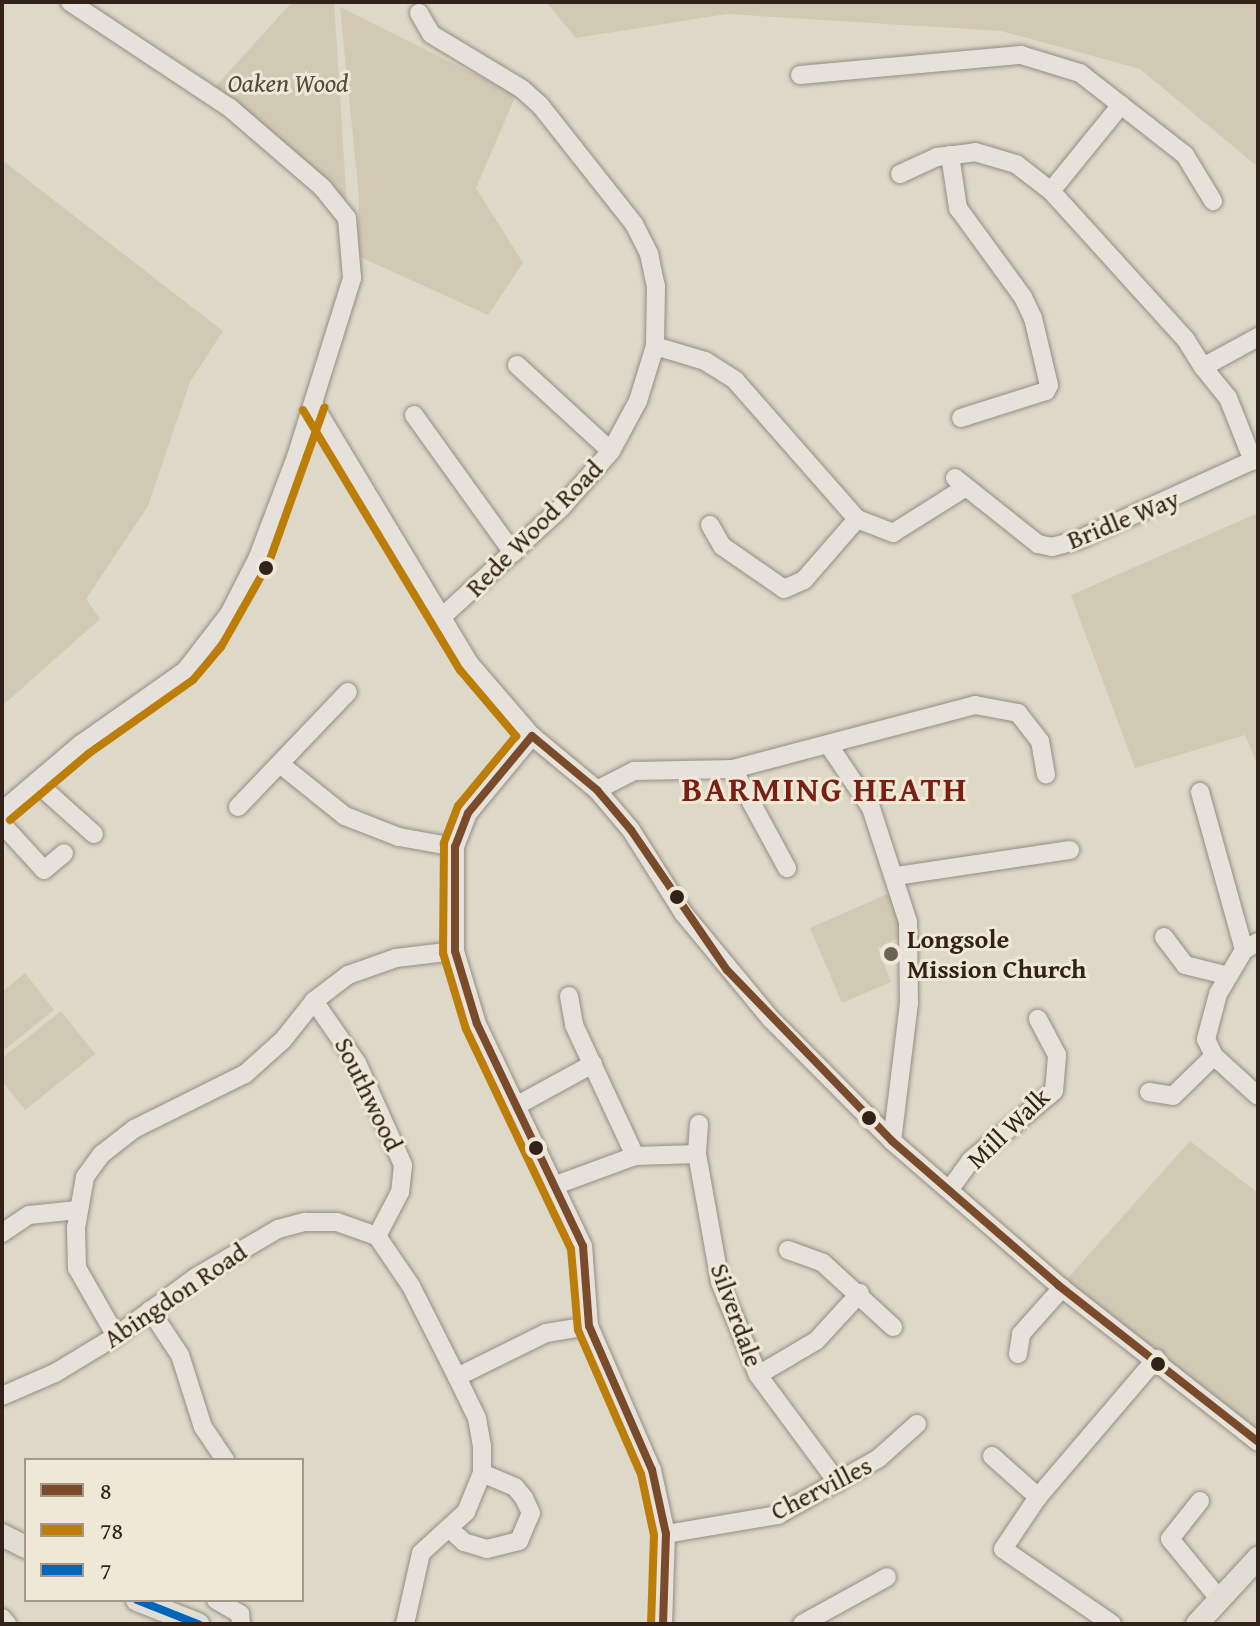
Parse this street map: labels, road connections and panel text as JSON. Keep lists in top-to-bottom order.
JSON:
{
  "streets": {
    "street": [
      "Bridle Way",
      "Rede Wood Road",
      "Southwood",
      "Mill Walk",
      "Abingdon Road",
      "Silverdale",
      "Chervilles"
    ]
  },
  "crossings": [
    ["Southwood", "Abingdon Road"],
    ["Silverdale", "Chervilles"]
  ],
  "districts": ["BARMING HEATH"],
  "parks": ["Oaken Wood"],
  "places": ["Longsole Mission Church"],
  "lines": ["transit line 78", "transit line 8", "transit line 7"],
  "legend": ["8", "78", "7"]
}
